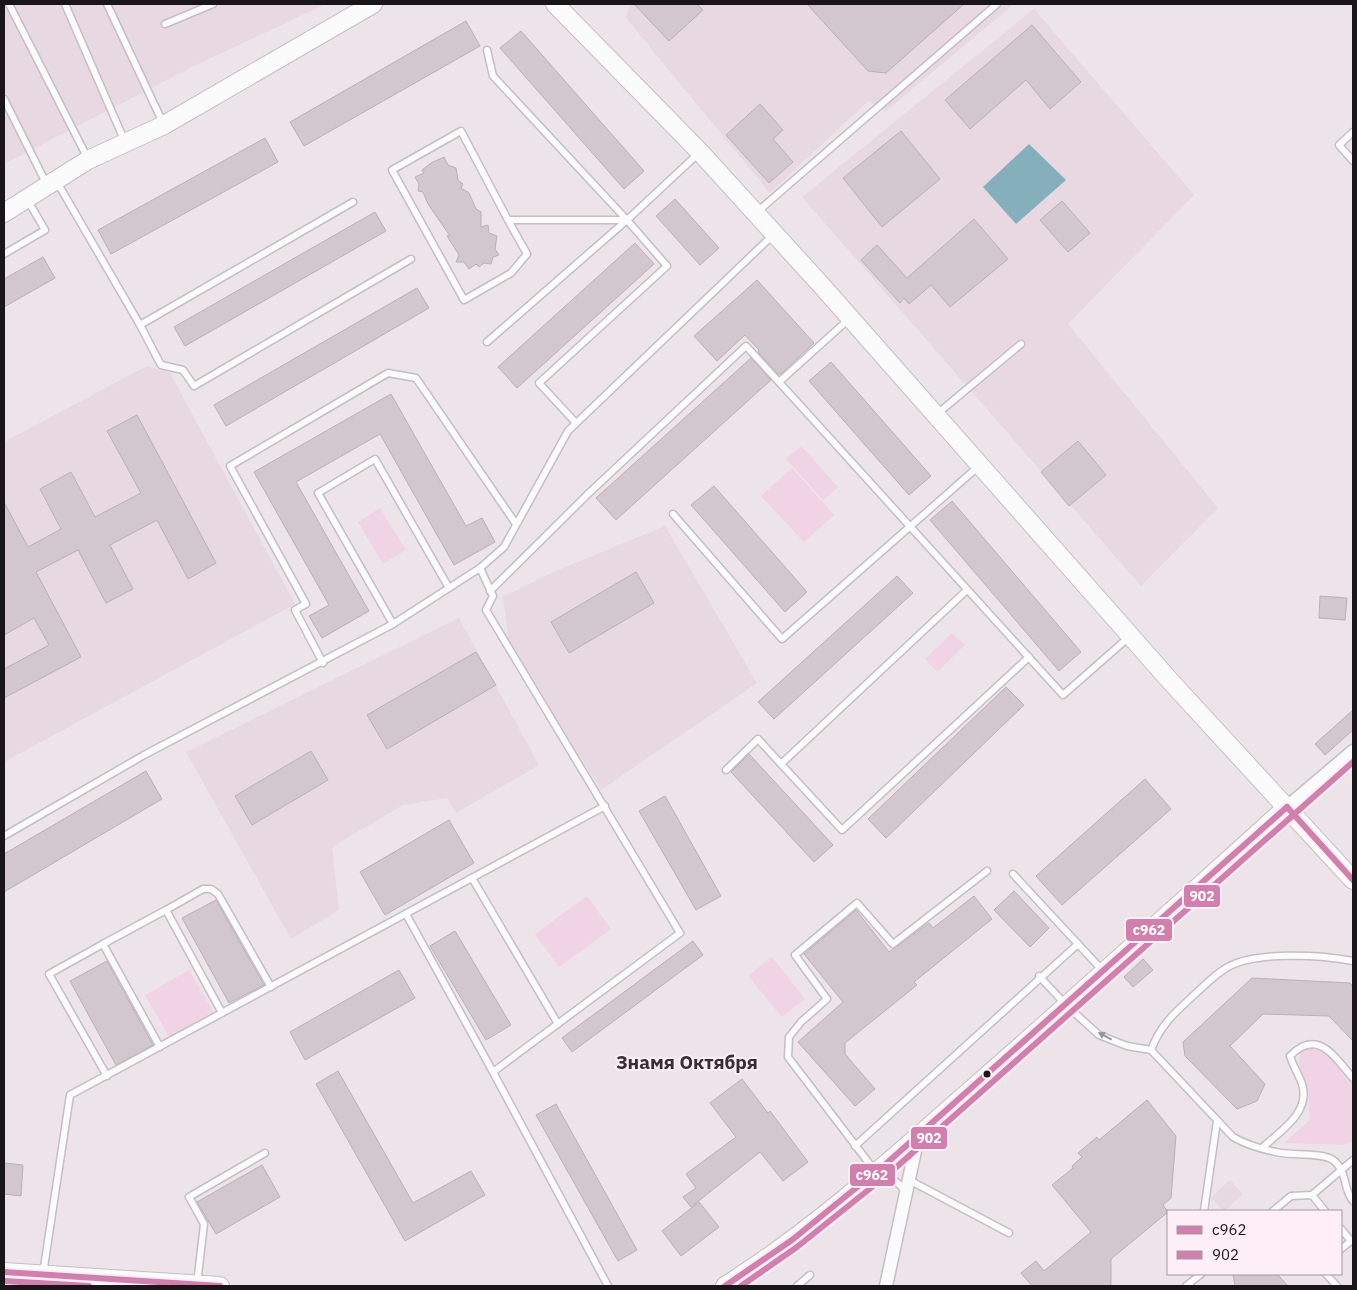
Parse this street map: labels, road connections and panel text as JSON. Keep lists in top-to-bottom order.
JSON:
{
  "districts": ["Знамя Октября"],
  "lines": ["transit line 902", "transit line с962"],
  "legend": ["с962", "902"]
}
